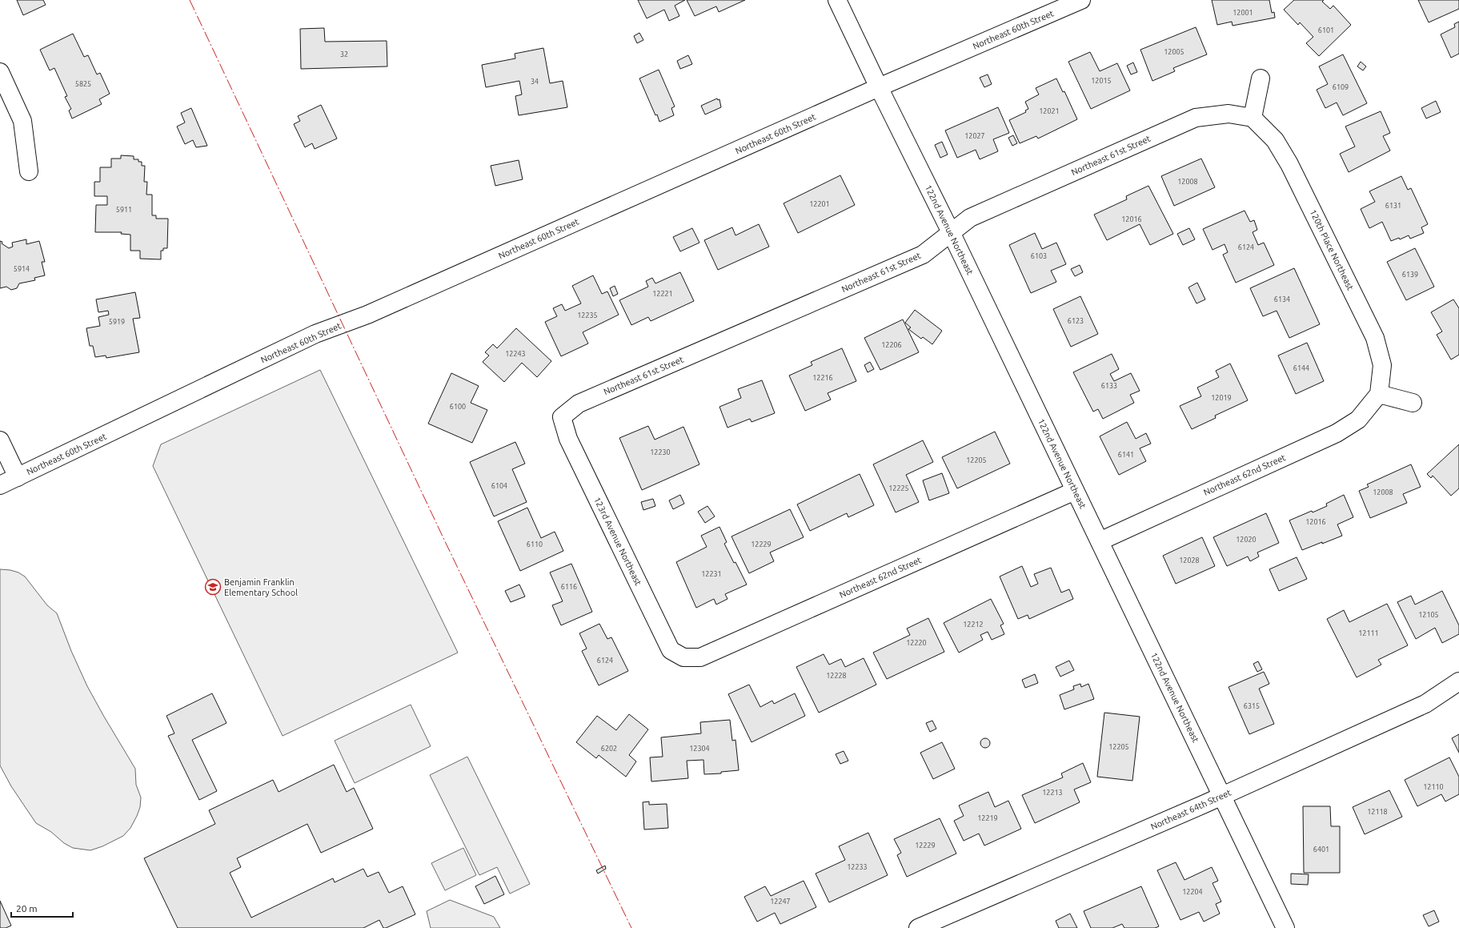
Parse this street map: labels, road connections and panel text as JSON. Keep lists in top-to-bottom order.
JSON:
{
  "streets": {
    "street": [
      "Northeast 60th Street",
      "Northeast 61st Street",
      "122nd Avenue Northeast",
      "120th Place Northeast",
      "Northeast 62nd Street",
      "123rd Avenue Northeast",
      "Northeast 64th Street"
    ]
  },
  "crossings": [
    ["Northeast 60th Street", "122nd Avenue Northeast"],
    ["Northeast 61st Street", "122nd Avenue Northeast"],
    ["Northeast 61st Street", "120th Place Northeast"],
    ["Northeast 61st Street", "123rd Avenue Northeast"],
    ["122nd Avenue Northeast", "Northeast 62nd Street"],
    ["122nd Avenue Northeast", "Northeast 64th Street"],
    ["120th Place Northeast", "Northeast 62nd Street"],
    ["Northeast 62nd Street", "123rd Avenue Northeast"]
  ],
  "places": {
    "school or university": ["Benjamin Franklin Elementary School"]
  },
  "house_numbers": [
    "12001",
    "6101",
    "12005",
    "32",
    "12015",
    "34",
    "5825",
    "6109",
    "12021",
    "12027",
    "12008",
    "12201",
    "6131",
    "5911",
    "12016",
    "6124",
    "6103",
    "5914",
    "6139",
    "12221",
    "6134",
    "12235",
    "6123",
    "5919",
    "12206",
    "12243",
    "6144",
    "12216",
    "6133",
    "12019",
    "6100",
    "12230",
    "6141",
    "12205",
    "6104",
    "12225",
    "12008",
    "12016",
    "12020",
    "6110",
    "12229",
    "12028",
    "12231",
    "6116",
    "12105",
    "12212",
    "12111",
    "12220",
    "6124",
    "12228",
    "6315",
    "12205",
    "6202",
    "12304",
    "12110",
    "12213",
    "12118",
    "12219",
    "12229",
    "6401",
    "12233",
    "12204",
    "12247"
  ],
  "scale_bar": "20 m"
}
